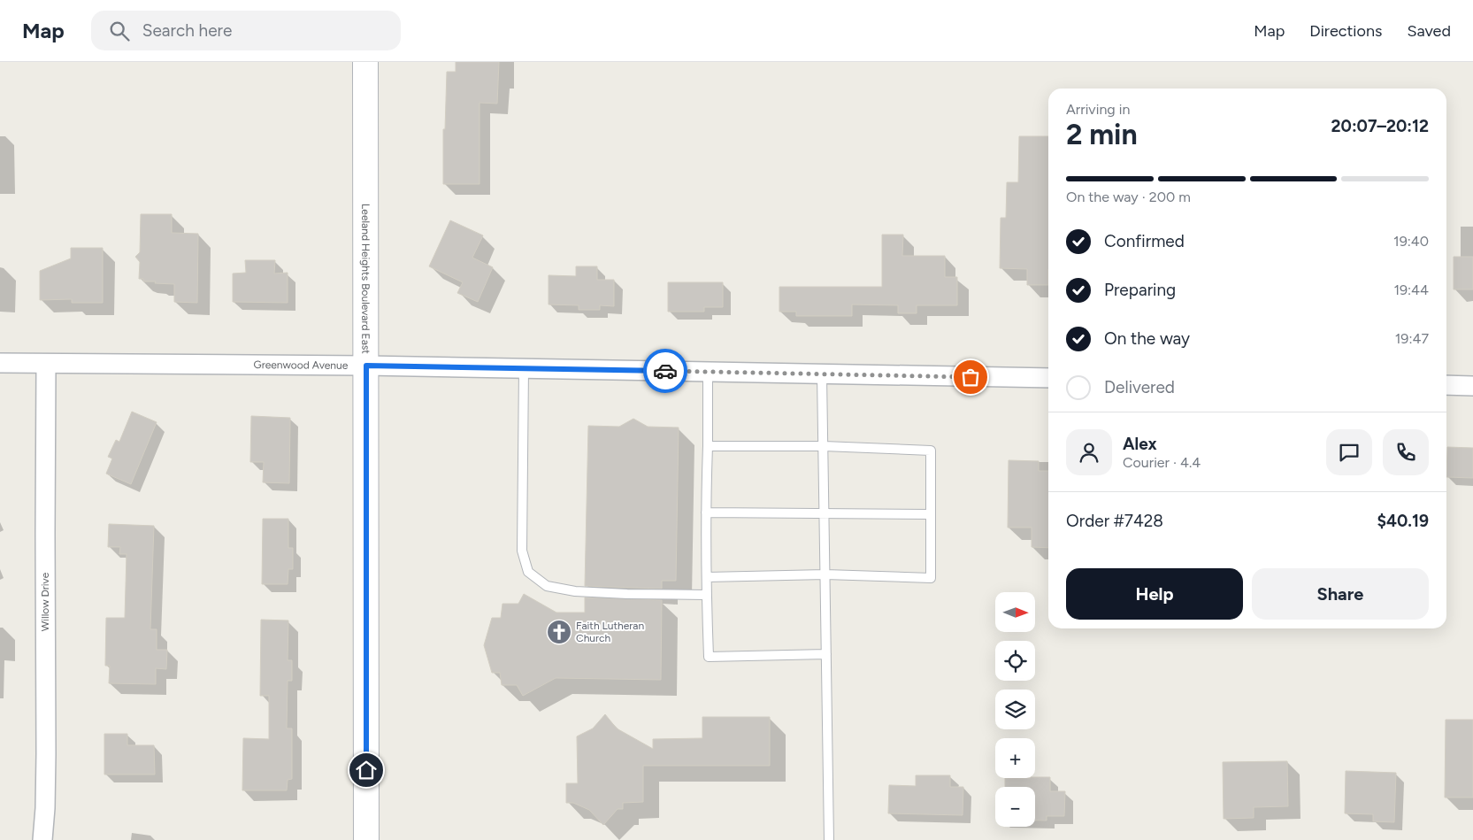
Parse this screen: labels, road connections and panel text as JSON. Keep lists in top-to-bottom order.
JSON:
{
  "streets": {
    "main road": ["Leeland Heights Boulevard East"],
    "street": ["Greenwood Avenue", "Willow Drive"]
  },
  "crossings": [
    ["Leeland Heights Boulevard East", "Greenwood Avenue"],
    ["Greenwood Avenue", "Willow Drive"]
  ],
  "places": {
    "church": ["Faith Lutheran Church"]
  },
  "north": "right",
  "page": {
    "header": "Map",
    "search": "Search here",
    "nav": ["Map", "Directions", "Saved"],
    "heading": ["2 min", "Arriving in", "20:07–20:12"],
    "panel": [
      "Alex",
      "Courier · 4.4",
      "Order #7428",
      "$40.19"
    ],
    "bar": "On the way · 200 m",
    "list": [
      ["Confirmed", "19:40"],
      ["Preparing", "19:44"],
      ["On the way", "19:47"],
      "Delivered"
    ],
    "buttons": ["Help", "Share"],
    "map_buttons": ["+", "−"]
  }
}
